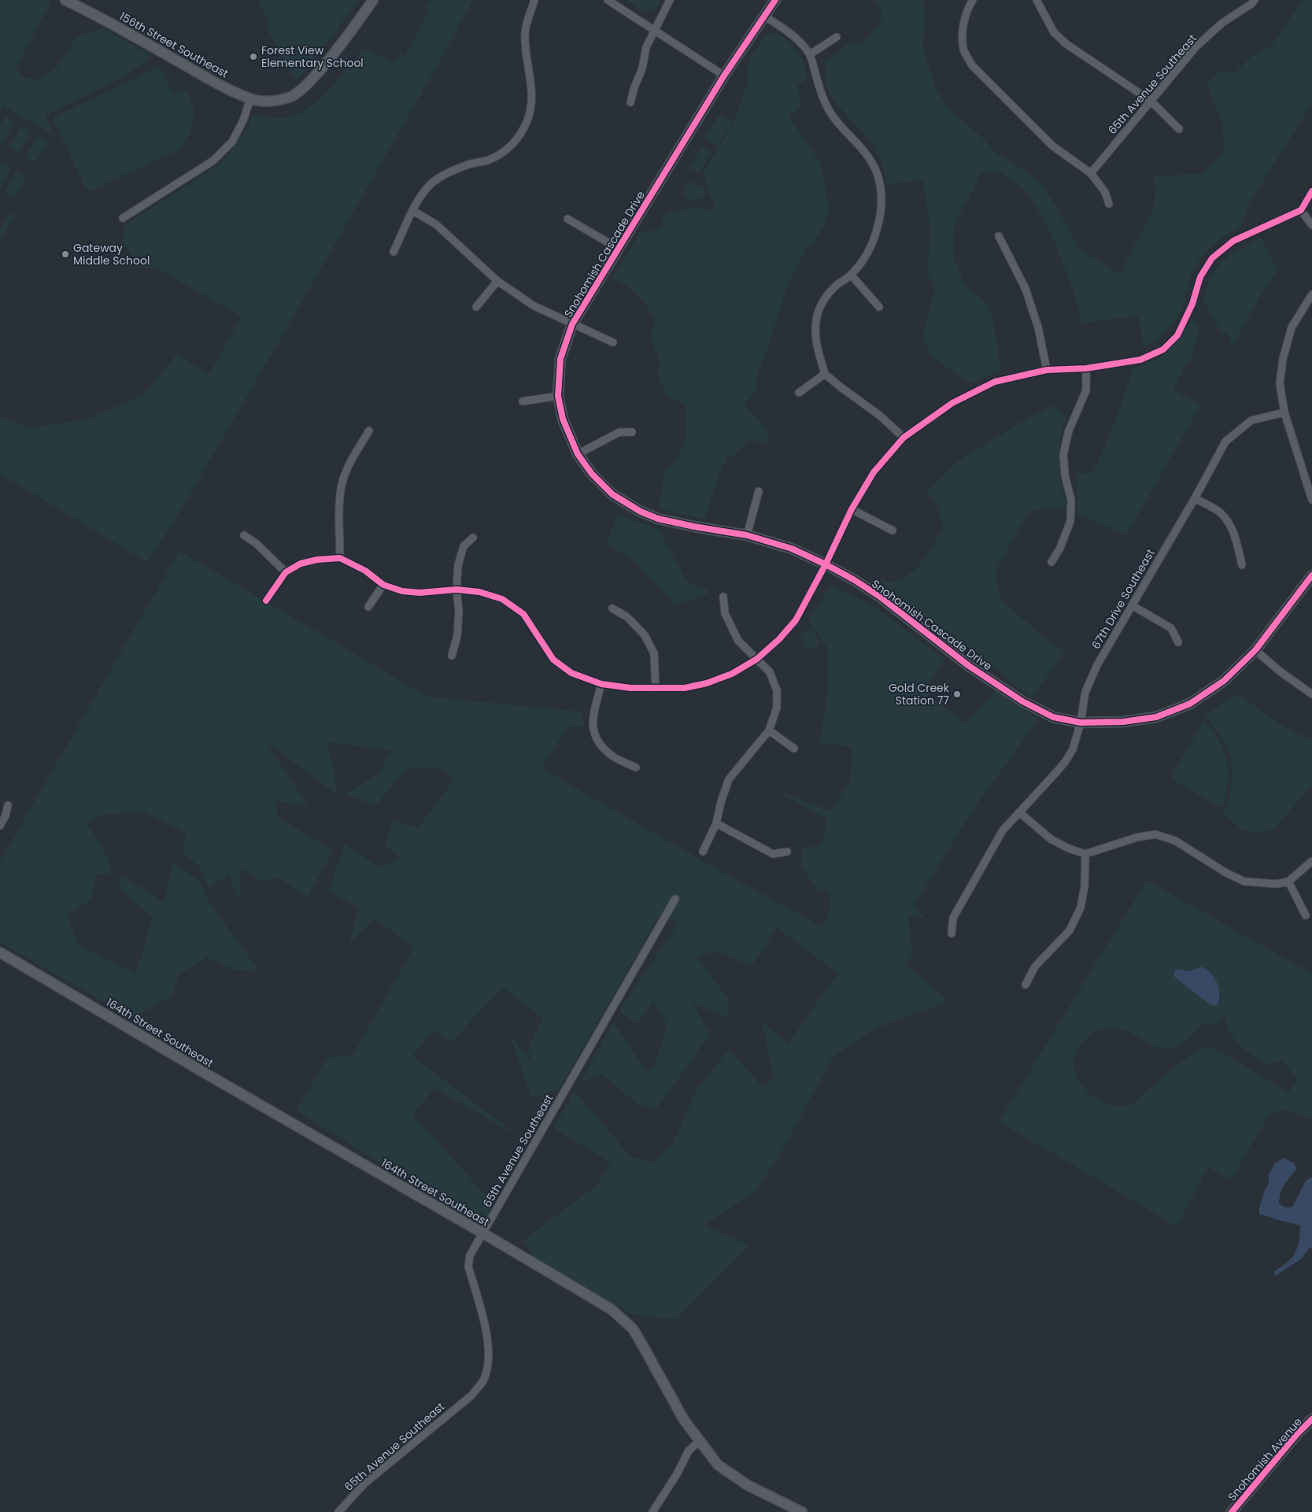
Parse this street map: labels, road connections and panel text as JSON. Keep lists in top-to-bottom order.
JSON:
{
  "streets": {
    "street": [
      "156th Street Southeast",
      "65th Avenue Southeast",
      "Snohomish Cascade Drive",
      "67th Drive Southeast",
      "164th Street Southeast",
      "Snohomish Avenue"
    ]
  },
  "crossings": [
    ["65th Avenue Southeast", "164th Street Southeast"],
    ["Snohomish Cascade Drive", "67th Drive Southeast"]
  ],
  "places": ["Forest View Elementary School", "Gateway Middle School", "Gold Creek Station 77"]
}
